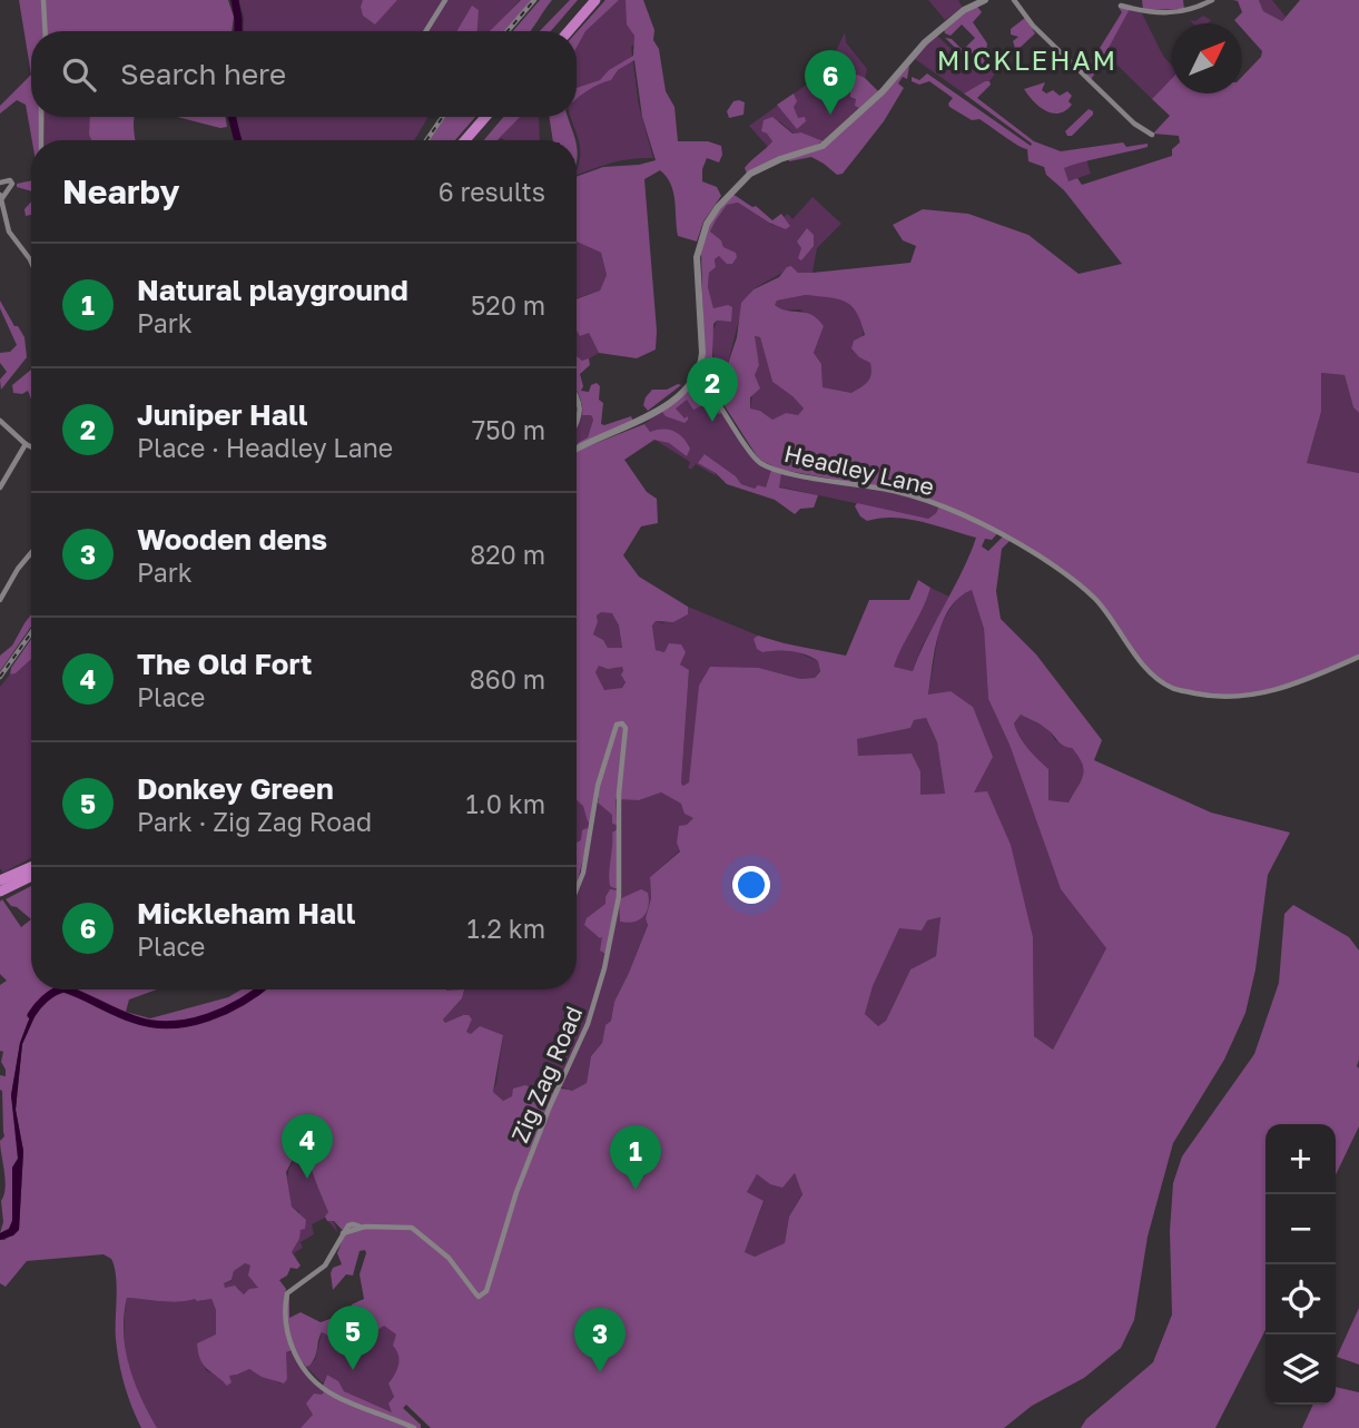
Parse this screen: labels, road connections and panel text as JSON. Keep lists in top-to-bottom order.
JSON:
{
  "streets": {
    "street": ["Headley Lane", "Zig Zag Road"]
  },
  "districts": ["MICKLEHAM"],
  "north": "top right",
  "page": {
    "search": "Search here",
    "pins": [
      "6",
      "2",
      "4",
      "1",
      "5",
      "3"
    ],
    "heading": ["Nearby", "6 results"],
    "list": [
      {
        "mark": "1",
        "name": "Natural playground",
        "note": "Park",
        "value": "520 m"
      },
      {
        "mark": "2",
        "name": "Juniper Hall",
        "note": "Place · Headley Lane",
        "value": "750 m"
      },
      {
        "mark": "3",
        "name": "Wooden dens",
        "note": "Park",
        "value": "820 m"
      },
      {
        "mark": "4",
        "name": "The Old Fort",
        "note": "Place",
        "value": "860 m"
      },
      {
        "mark": "5",
        "name": "Donkey Green",
        "note": "Park · Zig Zag Road",
        "value": "1.0 km"
      },
      {
        "mark": "6",
        "name": "Mickleham Hall",
        "note": "Place",
        "value": "1.2 km"
      }
    ],
    "map_buttons": ["+", "−"]
  }
}
